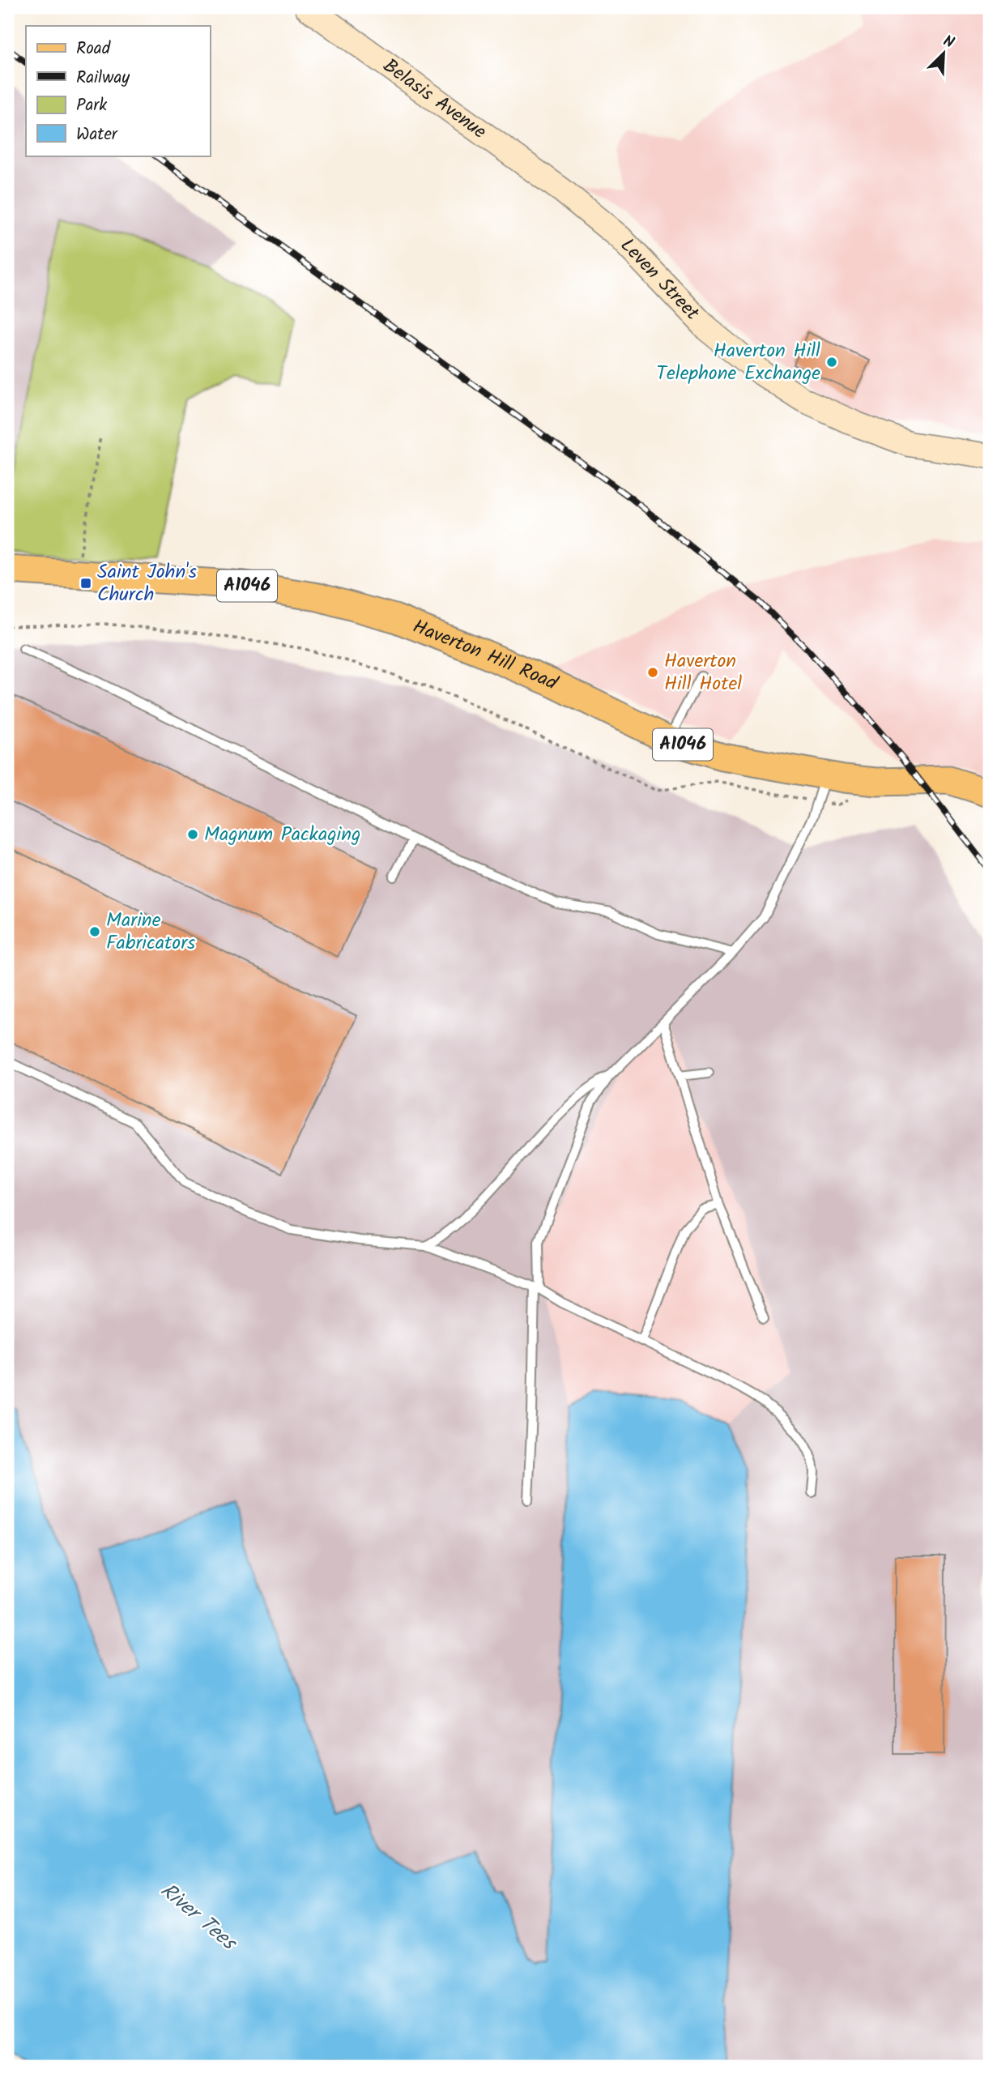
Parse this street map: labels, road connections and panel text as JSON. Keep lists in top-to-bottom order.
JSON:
{
  "streets": {
    "main road": [
      "Belasis Avenue",
      "Leven Street",
      "A1046",
      "Haverton Hill Road"
    ]
  },
  "crossings": [
    ["Belasis Avenue", "Leven Street"]
  ],
  "water": ["River Tees"],
  "places": {
    "other": [
      "Haverton Hill Telephone Exchange",
      "Haverton Hill Hotel",
      "Magnum Packaging",
      "Marine Fabricators"
    ],
    "transit": ["Saint John's Church"]
  },
  "legend": [
    "Road",
    "Railway",
    "Park",
    "Water"
  ],
  "north": "top right"
}
